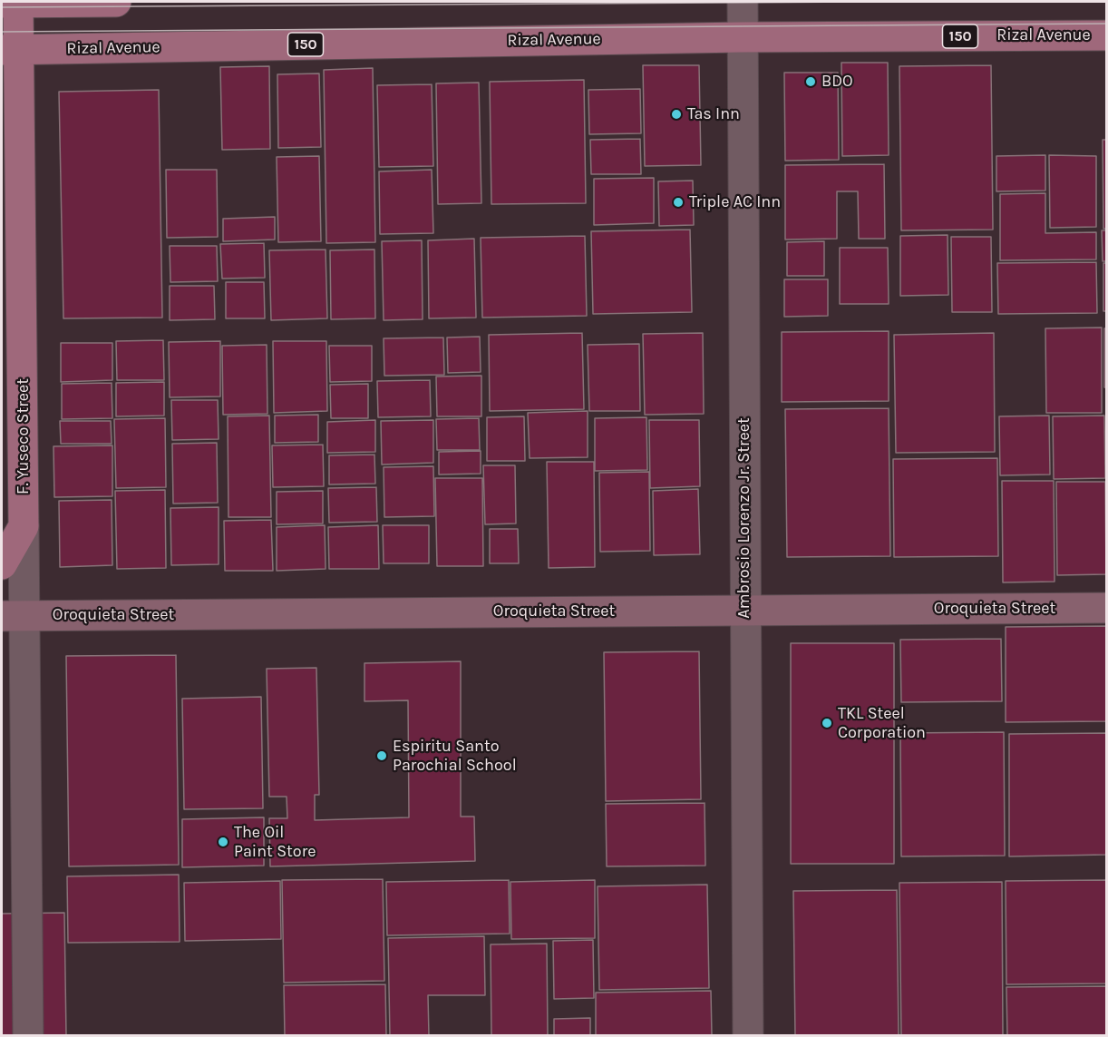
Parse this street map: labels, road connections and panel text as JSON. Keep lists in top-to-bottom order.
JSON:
{
  "streets": {
    "main road": ["Rizal Avenue", "150", "F. Yuseco Street"],
    "street": ["Ambrosio Lorenzo Jr. Street", "Oroquieta Street"]
  },
  "crossings": [
    ["Rizal Avenue", "F. Yuseco Street"],
    ["Rizal Avenue", "Ambrosio Lorenzo Jr. Street"],
    ["F. Yuseco Street", "Oroquieta Street"],
    ["Ambrosio Lorenzo Jr. Street", "Oroquieta Street"]
  ],
  "places": [
    "BDO",
    "Tas Inn",
    "Triple AC Inn",
    "TKL Steel Corporation",
    "Espiritu Santo Parochial School",
    "The Oil Paint Store"
  ]
}
